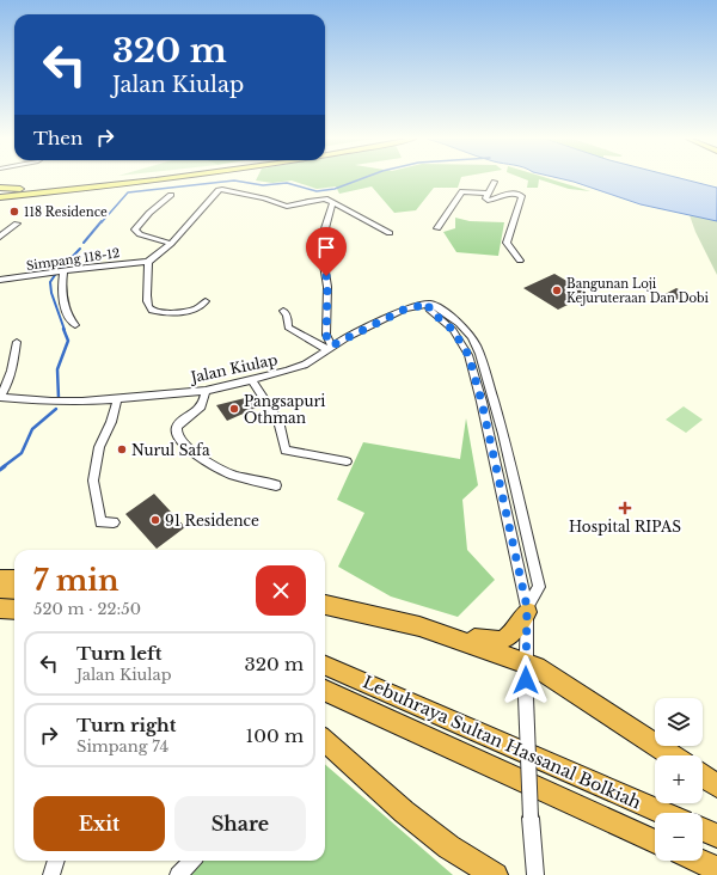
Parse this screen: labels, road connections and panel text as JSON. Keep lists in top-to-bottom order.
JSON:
{
  "streets": {
    "highway": ["Lebuhraya Sultan Hassanal Bolkiah"],
    "street": ["Simpang 118-12", "Jalan Kiulap"]
  },
  "places": {
    "other": [
      "118 Residence",
      "Bangunan Loji Kejuruteraan Dan Dobi",
      "Pangsapuri Othman",
      "Nurul Safa",
      "91 Residence"
    ],
    "health": ["Hospital RIPAS"]
  },
  "page": {
    "turn": ["320 m", "Jalan Kiulap"],
    "then": "Then",
    "heading": ["7 min", "520 m · 22:50"],
    "list": [
      {
        "name": "Turn left",
        "note": "Jalan Kiulap",
        "value": "320 m"
      },
      {
        "name": "Turn right",
        "note": "Simpang 74",
        "value": "100 m"
      }
    ],
    "map_buttons": ["+", "−"],
    "buttons": ["Exit", "Share"]
  }
}
